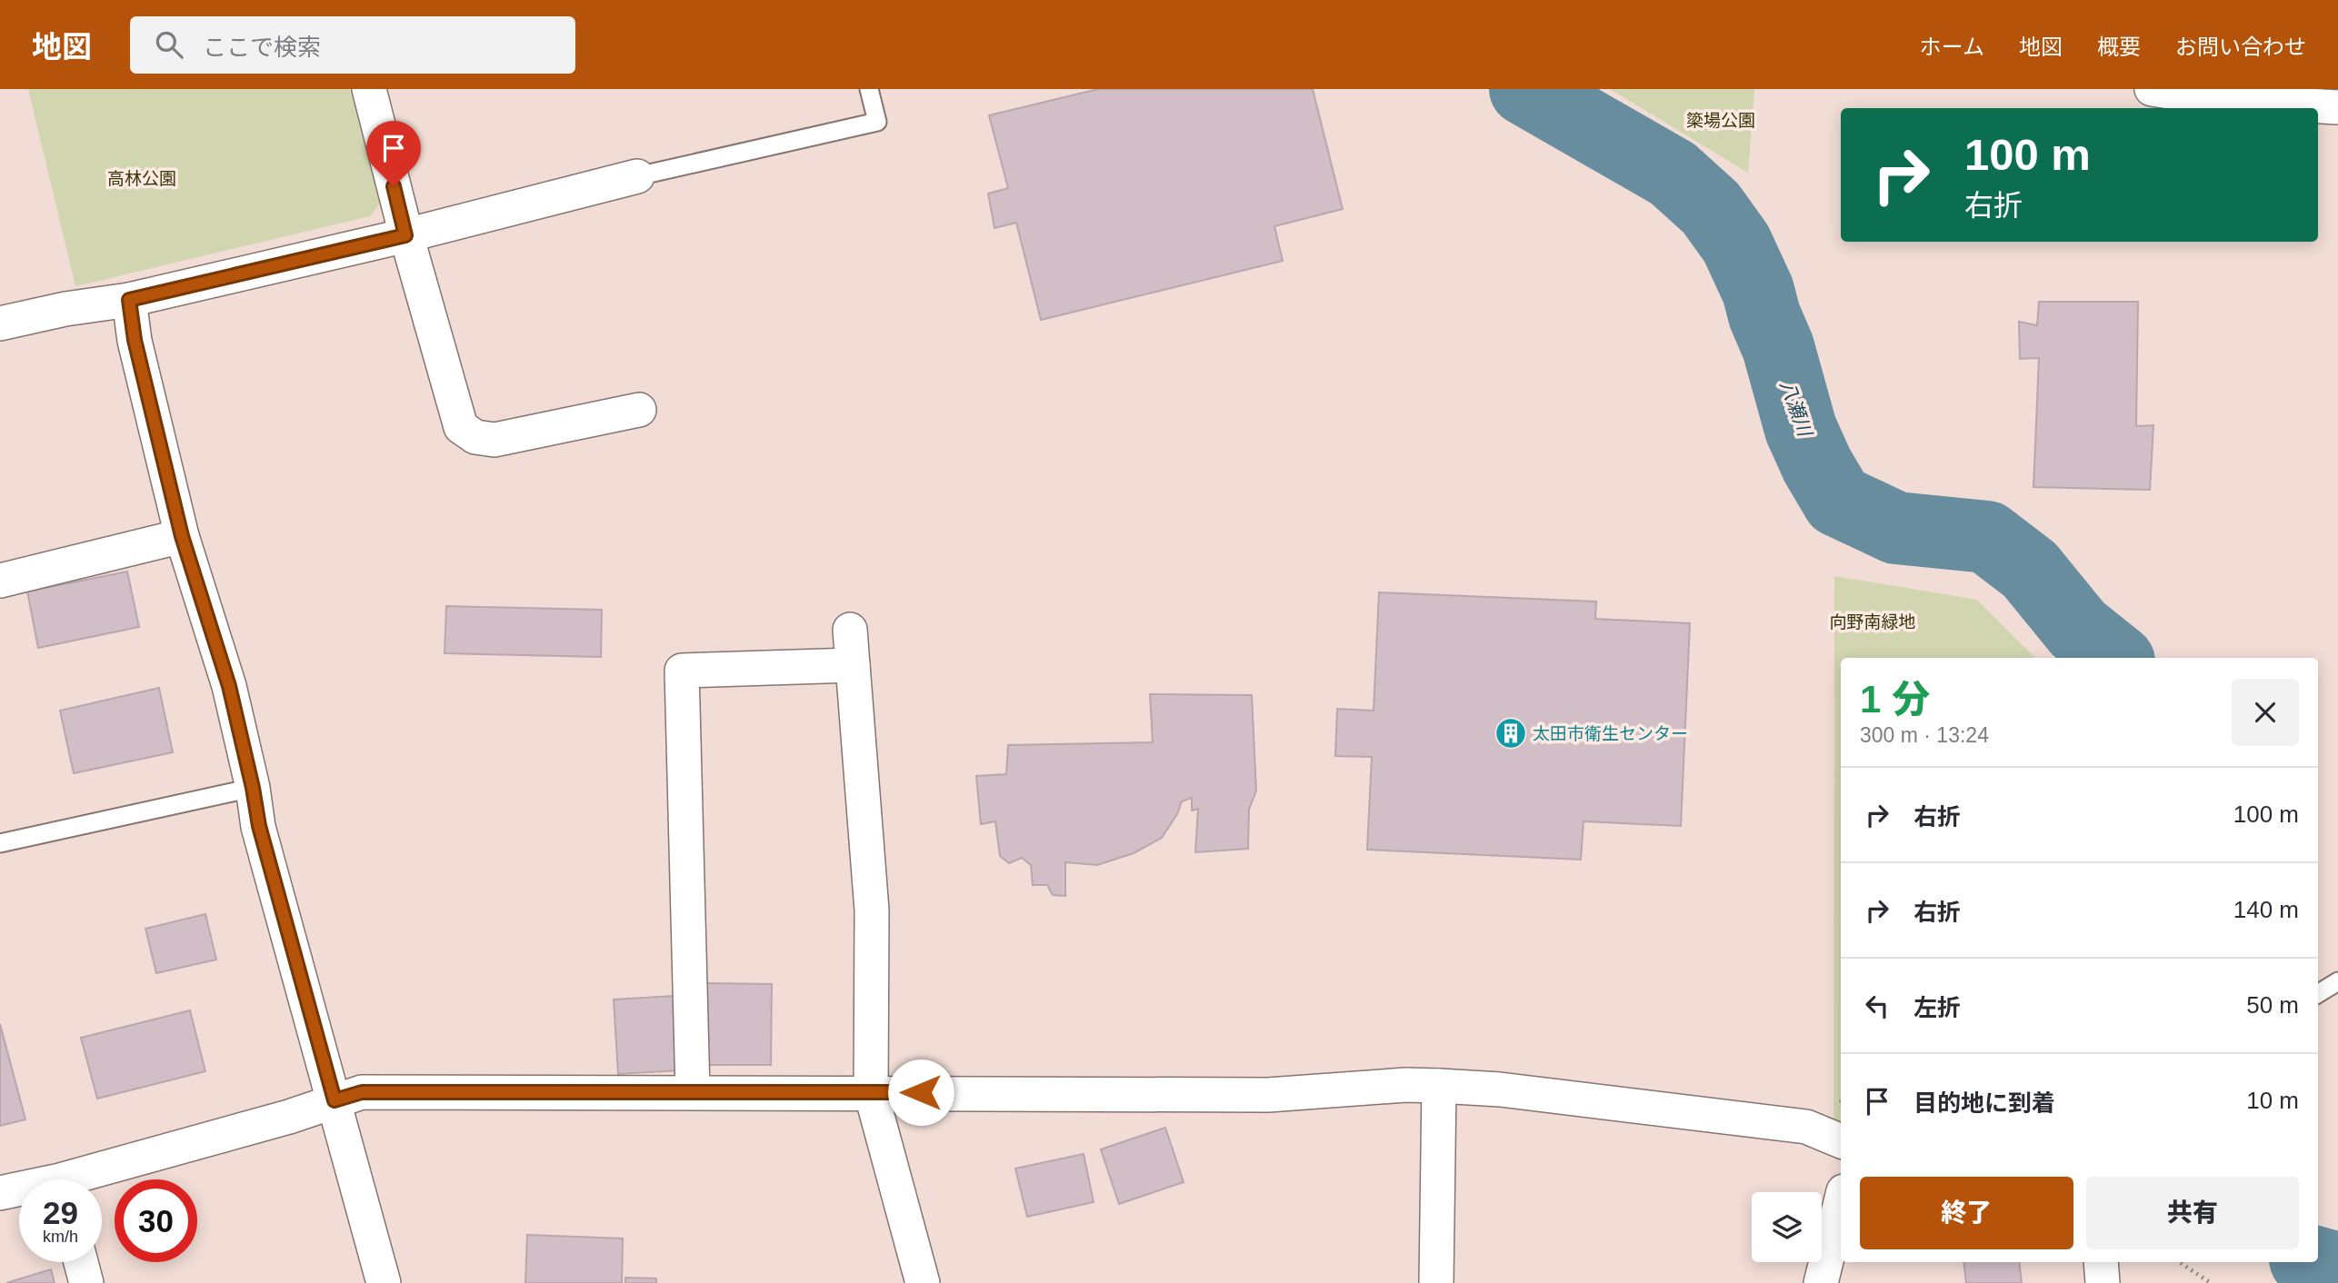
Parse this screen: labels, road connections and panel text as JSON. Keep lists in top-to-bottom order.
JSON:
{
  "water": ["八瀬川"],
  "parks": ["簗場公園", "高林公園", "向野南緑地"],
  "places": {
    "building": ["太田市衛生センター"]
  },
  "page": {
    "header": "地図",
    "search": "ここで検索",
    "nav": [
      "ホーム",
      "地図",
      "概要",
      "お問い合わせ"
    ],
    "turn": ["100 m", "右折"],
    "heading": ["1 分", "300 m · 13:24"],
    "list": [
      {
        "name": "右折",
        "value": "100 m"
      },
      {
        "name": "右折",
        "value": "140 m"
      },
      {
        "name": "左折",
        "value": "50 m"
      },
      {
        "name": "目的地に到着",
        "value": "10 m"
      }
    ],
    "buttons": ["終了", "共有"],
    "speed": "29 km/h",
    "limit": "30"
  }
}
